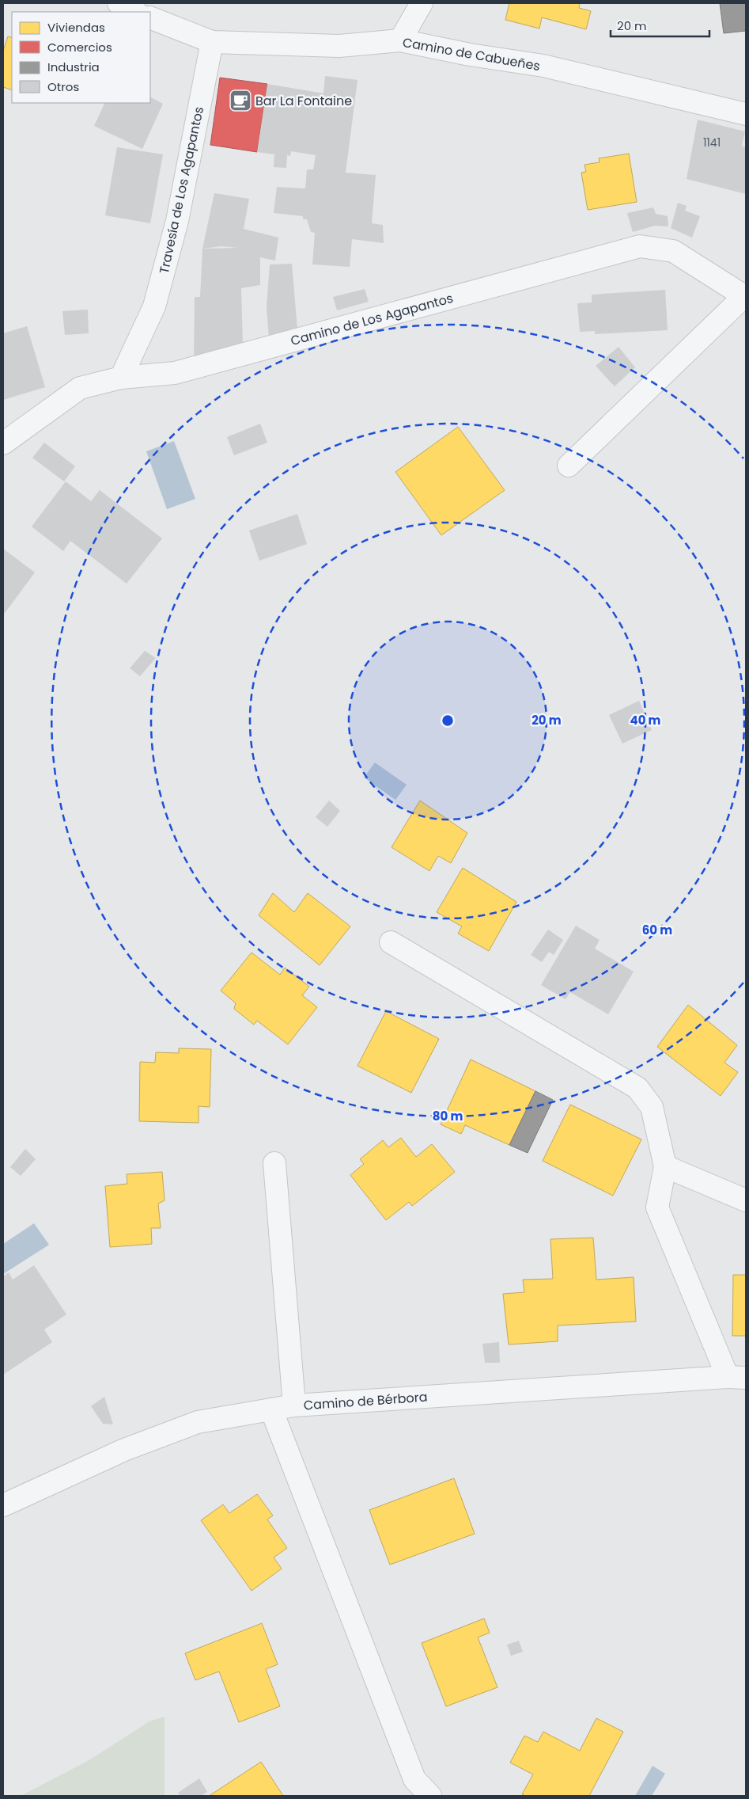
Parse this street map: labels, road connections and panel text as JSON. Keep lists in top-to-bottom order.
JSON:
{
  "streets": {
    "street": [
      "Camino de Cabueñes",
      "Travesía de Los Agapantos",
      "Camino de Los Agapantos",
      "Camino de Bérbora"
    ]
  },
  "crossings": [
    ["Camino de Cabueñes", "Travesía de Los Agapantos"],
    ["Travesía de Los Agapantos", "Camino de Los Agapantos"]
  ],
  "places": {
    "cafe": ["Bar La Fontaine"]
  },
  "house_numbers": ["1141"],
  "legend": [
    "Viviendas",
    "Comercios",
    "Industria",
    "Otros"
  ],
  "scale_bar": "20 m",
  "rings": [
    "20 m",
    "40 m",
    "60 m",
    "80 m"
  ]
}
